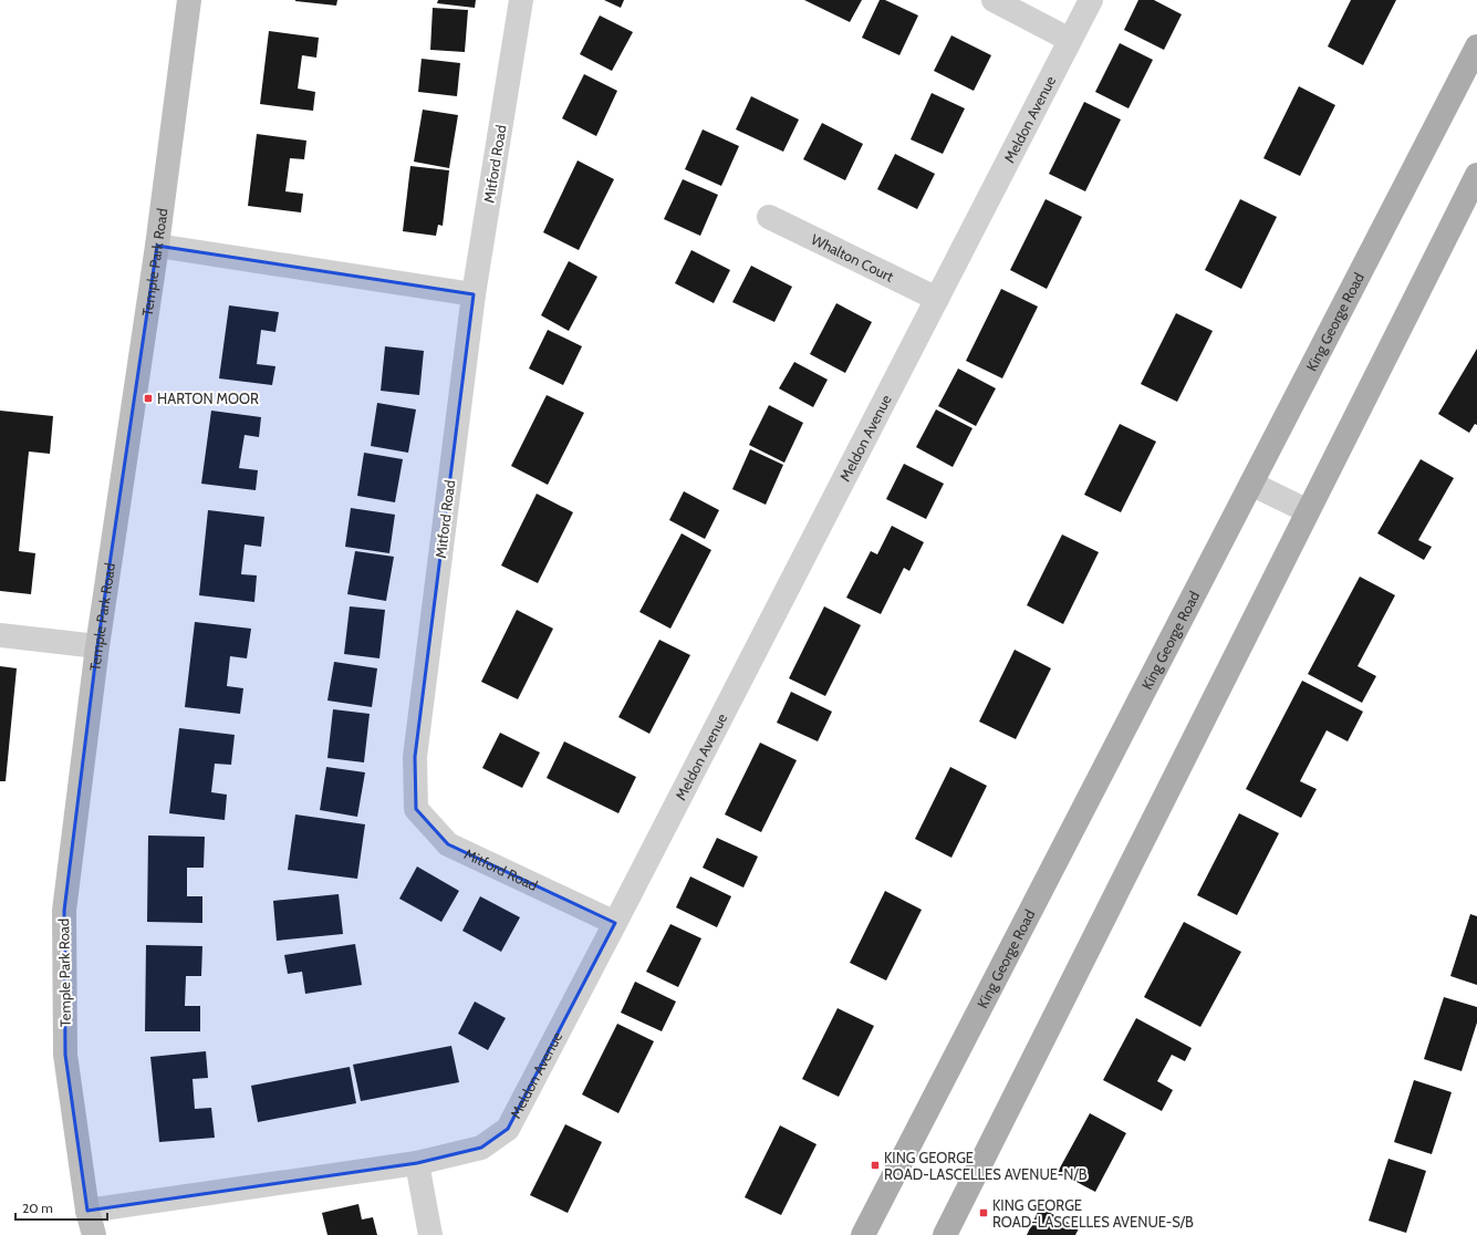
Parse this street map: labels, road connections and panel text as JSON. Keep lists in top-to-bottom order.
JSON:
{
  "streets": {
    "main road": ["King George Road"],
    "street": [
      "Meldon Avenue",
      "Mitford Road",
      "Whalton Court",
      "Temple Park Road"
    ]
  },
  "crossings": [
    ["Meldon Avenue", "Mitford Road"],
    ["Meldon Avenue", "Whalton Court"],
    ["Meldon Avenue", "Temple Park Road"]
  ],
  "places": {
    "transit": ["HARTON MOOR", "KING GEORGE ROAD-LASCELLES AVENUE-N/B", "KING GEORGE ROAD-LASCELLES AVENUE-S/B"]
  },
  "scale_bar": "20 m"
}
